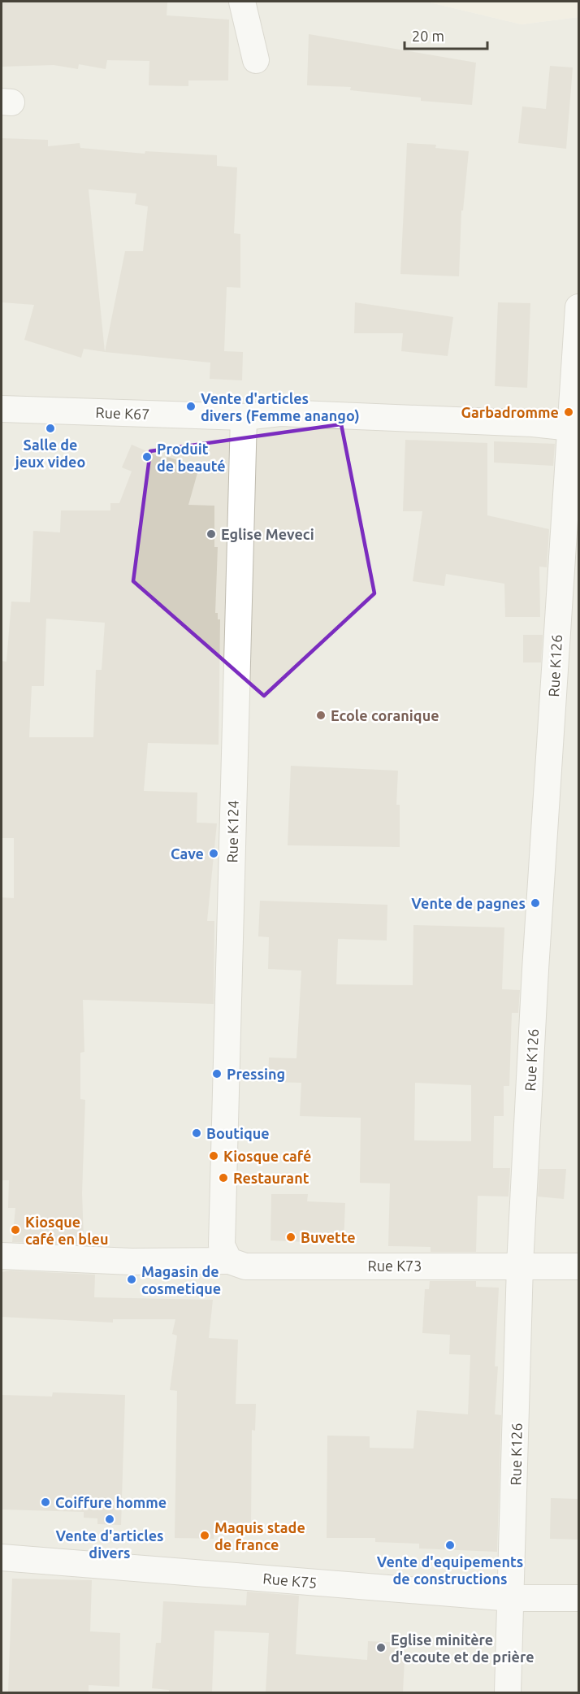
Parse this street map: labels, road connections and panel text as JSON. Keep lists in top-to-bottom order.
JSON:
{
  "streets": {
    "street": [
      "Rue K67",
      "Rue K126",
      "Rue K124",
      "Rue K73",
      "Rue K75"
    ]
  },
  "crossings": [
    ["Rue K67", "Rue K126"],
    ["Rue K67", "Rue K124"],
    ["Rue K126", "Rue K73"],
    ["Rue K126", "Rue K75"],
    ["Rue K124", "Rue K73"]
  ],
  "places": [
    "Vente d'articles divers (Femme anango)",
    "Garbadromme",
    "Salle de jeux video",
    "Produit de beauté",
    "Eglise Meveci",
    "Ecole coranique",
    "Cave",
    "Vente de pagnes",
    "Pressing",
    "Boutique",
    "Kiosque café",
    "Restaurant",
    "Kiosque café en bleu",
    "Buvette",
    "Magasin de cosmetique",
    "Coiffure homme",
    "Vente d'articles divers",
    "Maquis stade de france",
    "Vente d'equipements de constructions",
    "Eglise minitère d'ecoute et de prière"
  ],
  "scale_bar": "20 m"
}
